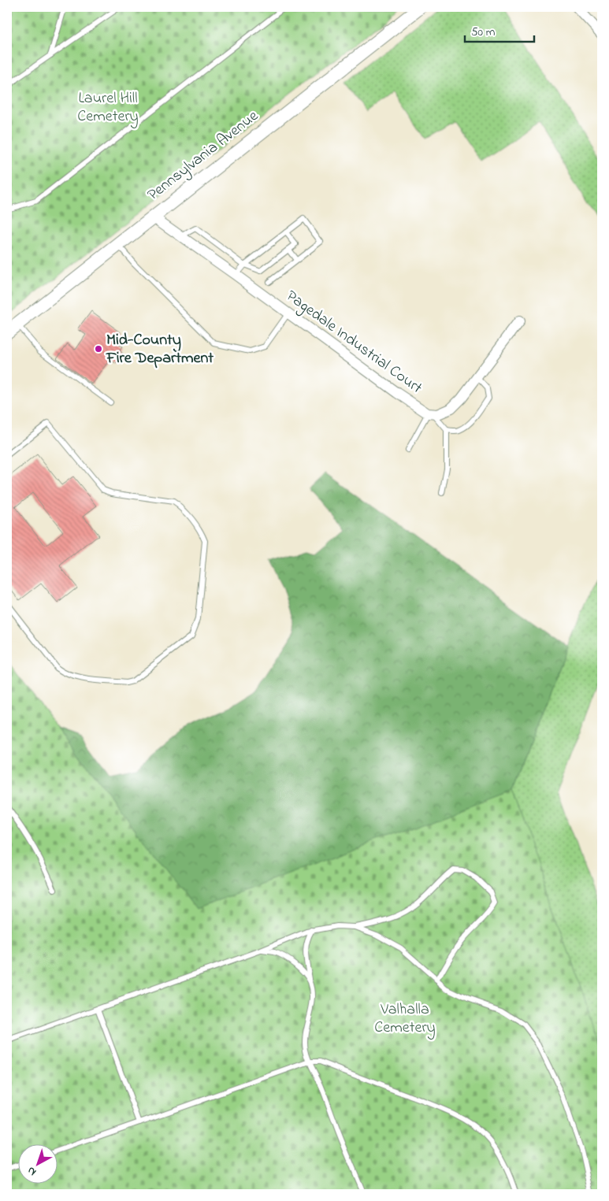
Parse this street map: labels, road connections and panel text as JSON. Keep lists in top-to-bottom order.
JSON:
{
  "streets": {
    "street": ["Pennsylvania Avenue", "Pagedale Industrial Court"]
  },
  "crossings": [
    ["Pennsylvania Avenue", "Pagedale Industrial Court"]
  ],
  "parks": ["Laurel Hill Cemetery", "Valhalla Cemetery"],
  "places": ["Mid-County Fire Department"],
  "scale_bar": "50 m",
  "north": "bottom left"
}
